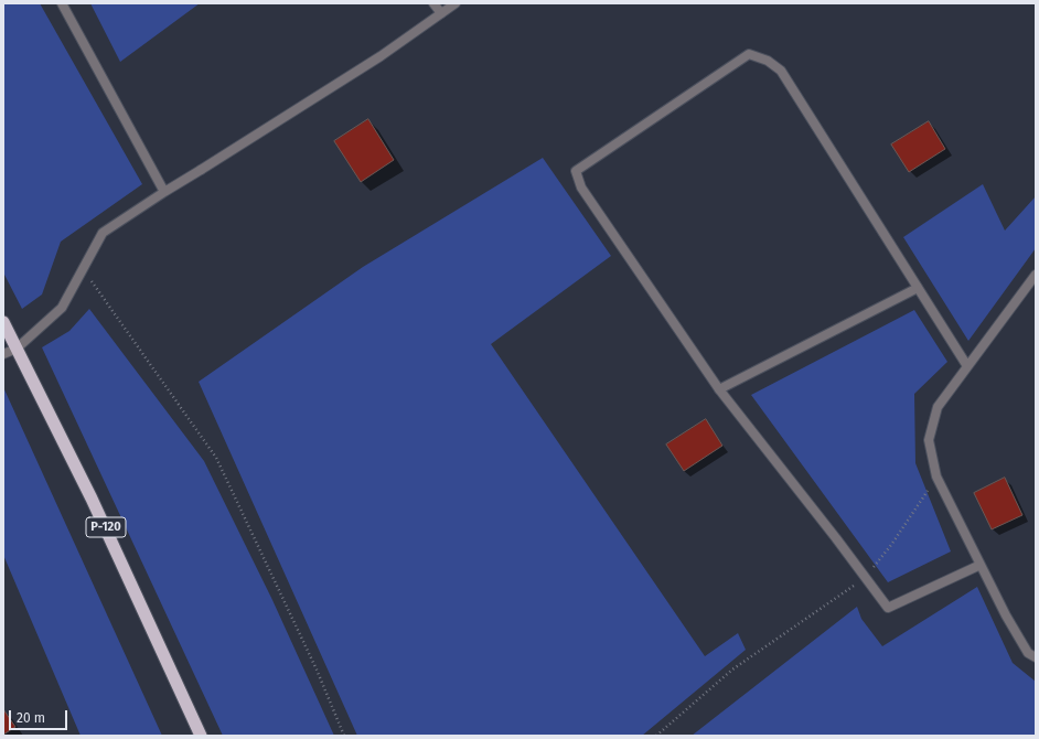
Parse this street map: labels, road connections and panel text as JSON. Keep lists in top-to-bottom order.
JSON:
{
  "streets": {
    "highway": ["Р-120"]
  },
  "scale_bar": "20 m"
}
